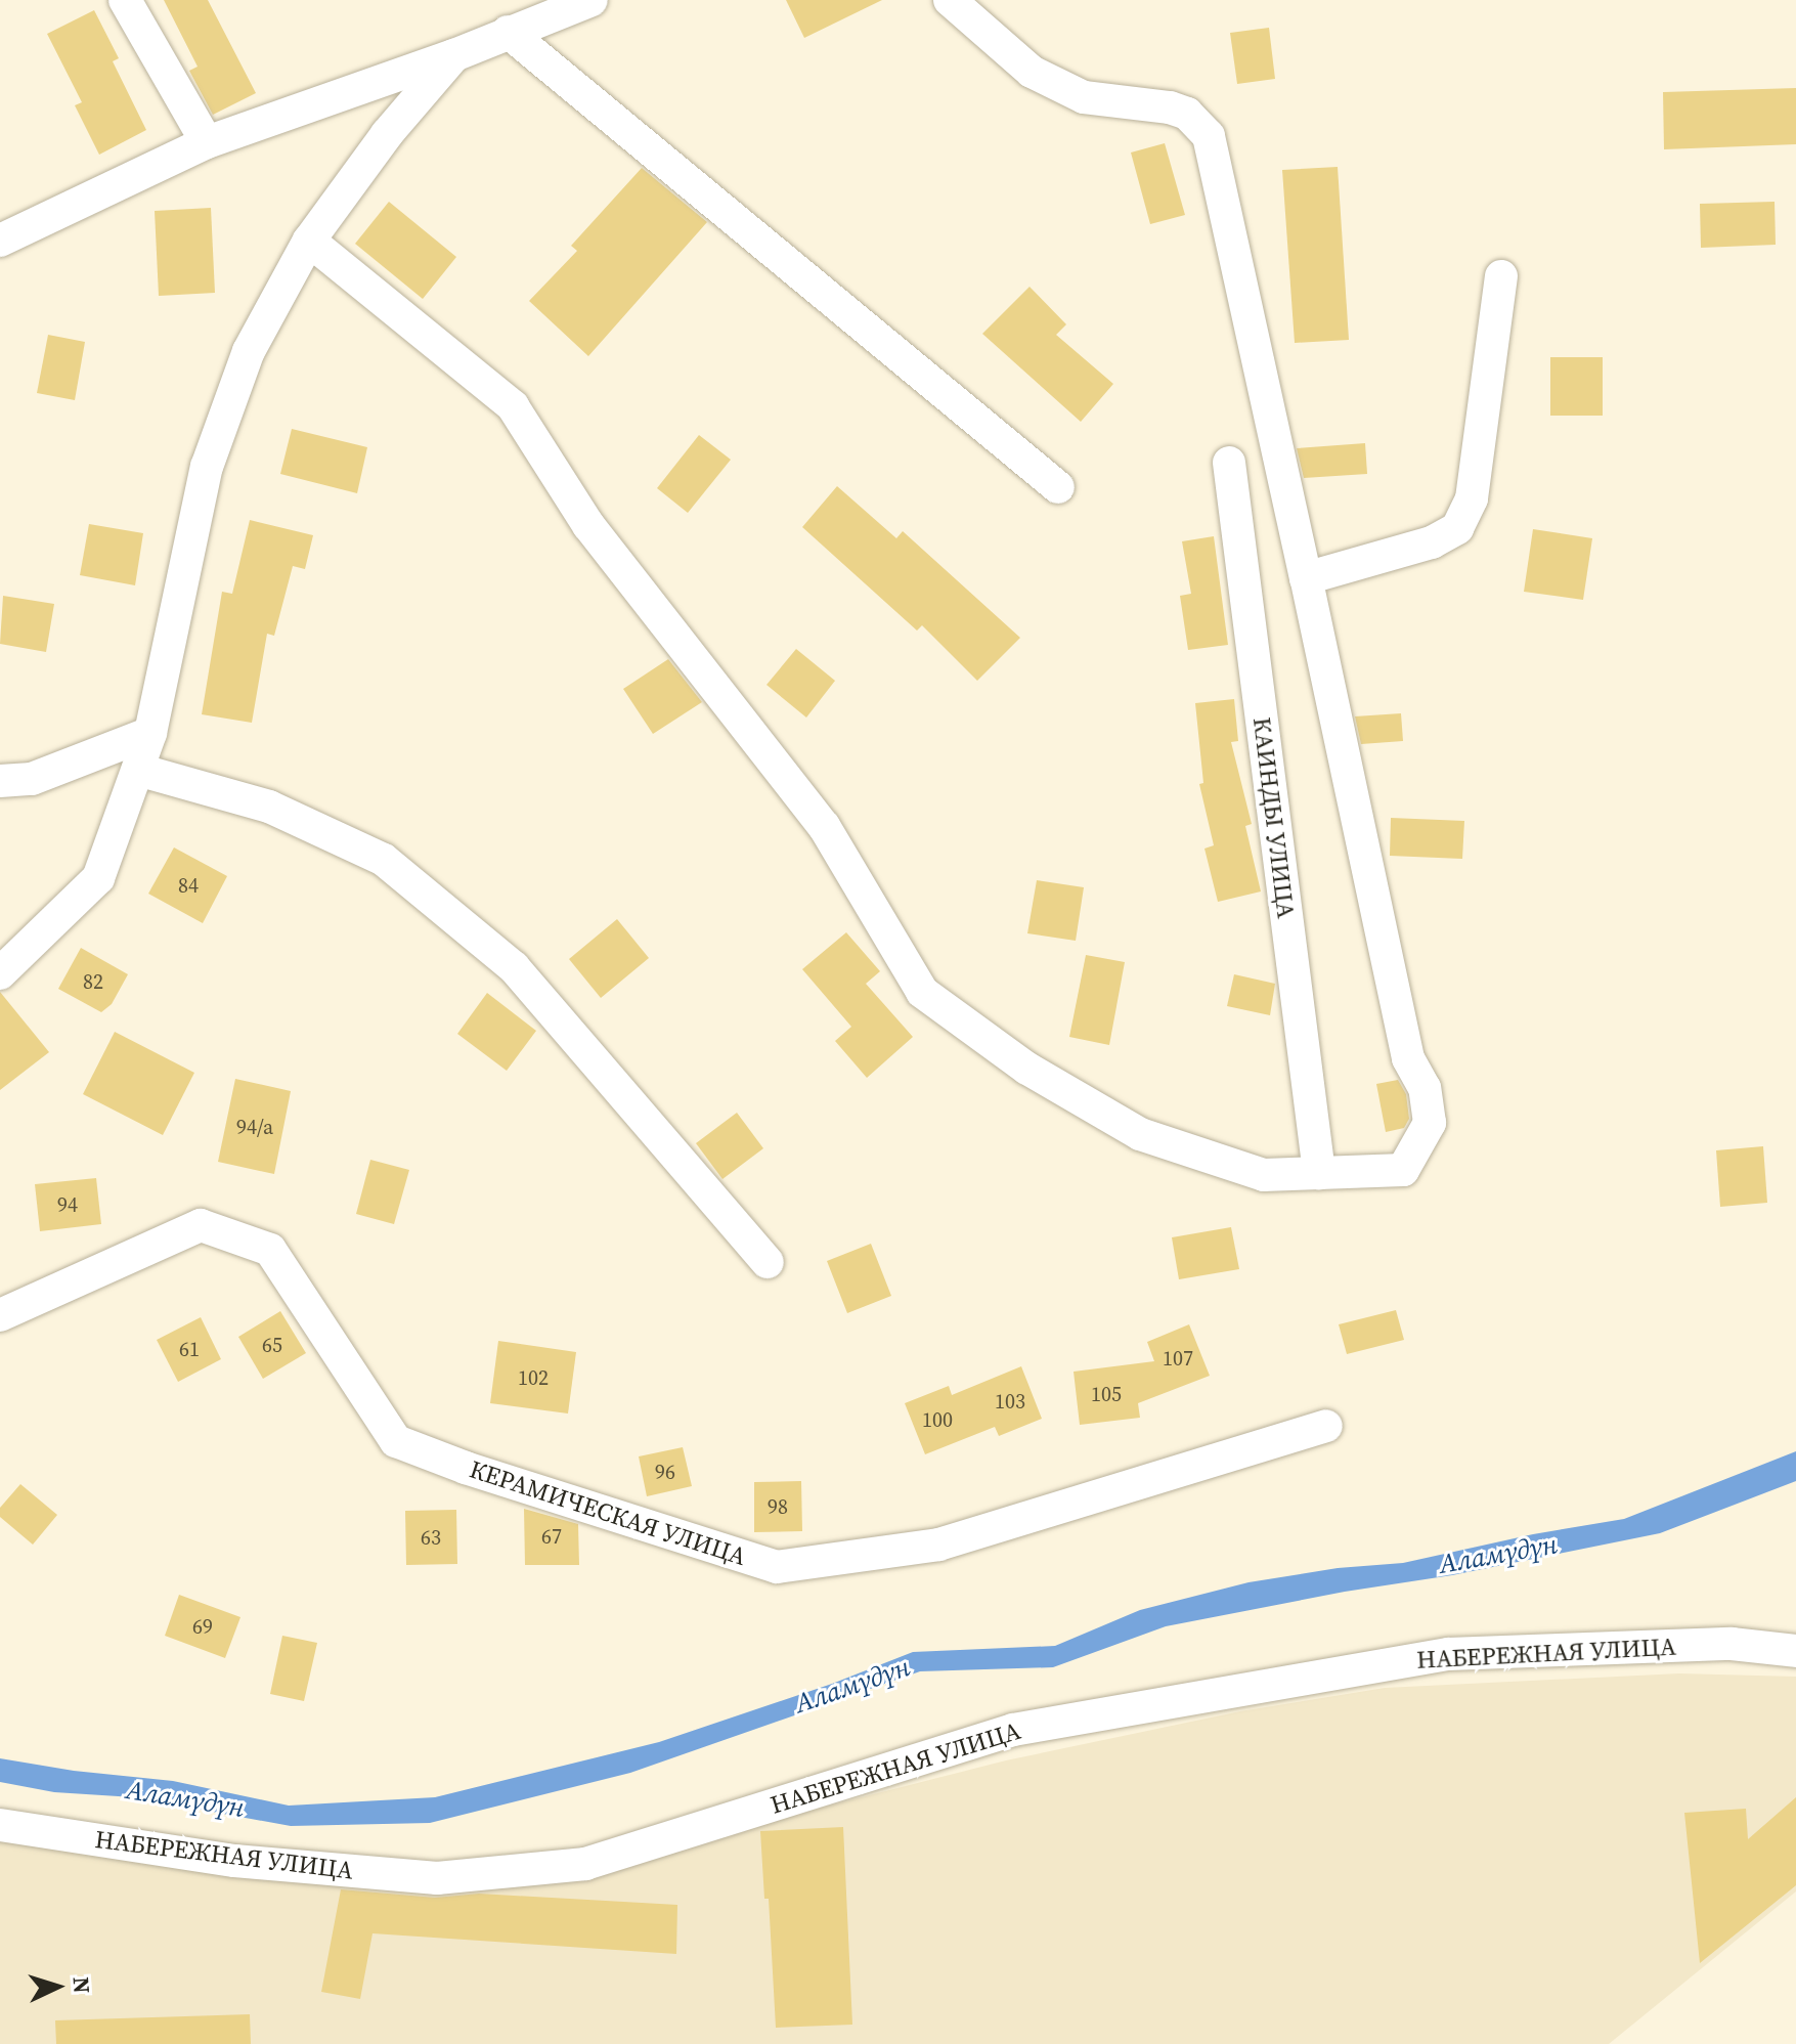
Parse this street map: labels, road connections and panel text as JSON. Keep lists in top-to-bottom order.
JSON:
{
  "streets": {
    "street": ["КАИНДЫ УЛИЦА", "КЕРАМИЧЕСКАЯ УЛИЦА", "НАБЕРЕЖНАЯ УЛИЦА"]
  },
  "water": ["Аламүдүн"],
  "house_numbers": [
    "84",
    "82",
    "94/а",
    "94",
    "65",
    "61",
    "107",
    "102",
    "105",
    "103",
    "100",
    "96",
    "98",
    "67",
    "63",
    "69"
  ],
  "north": "right"
}
